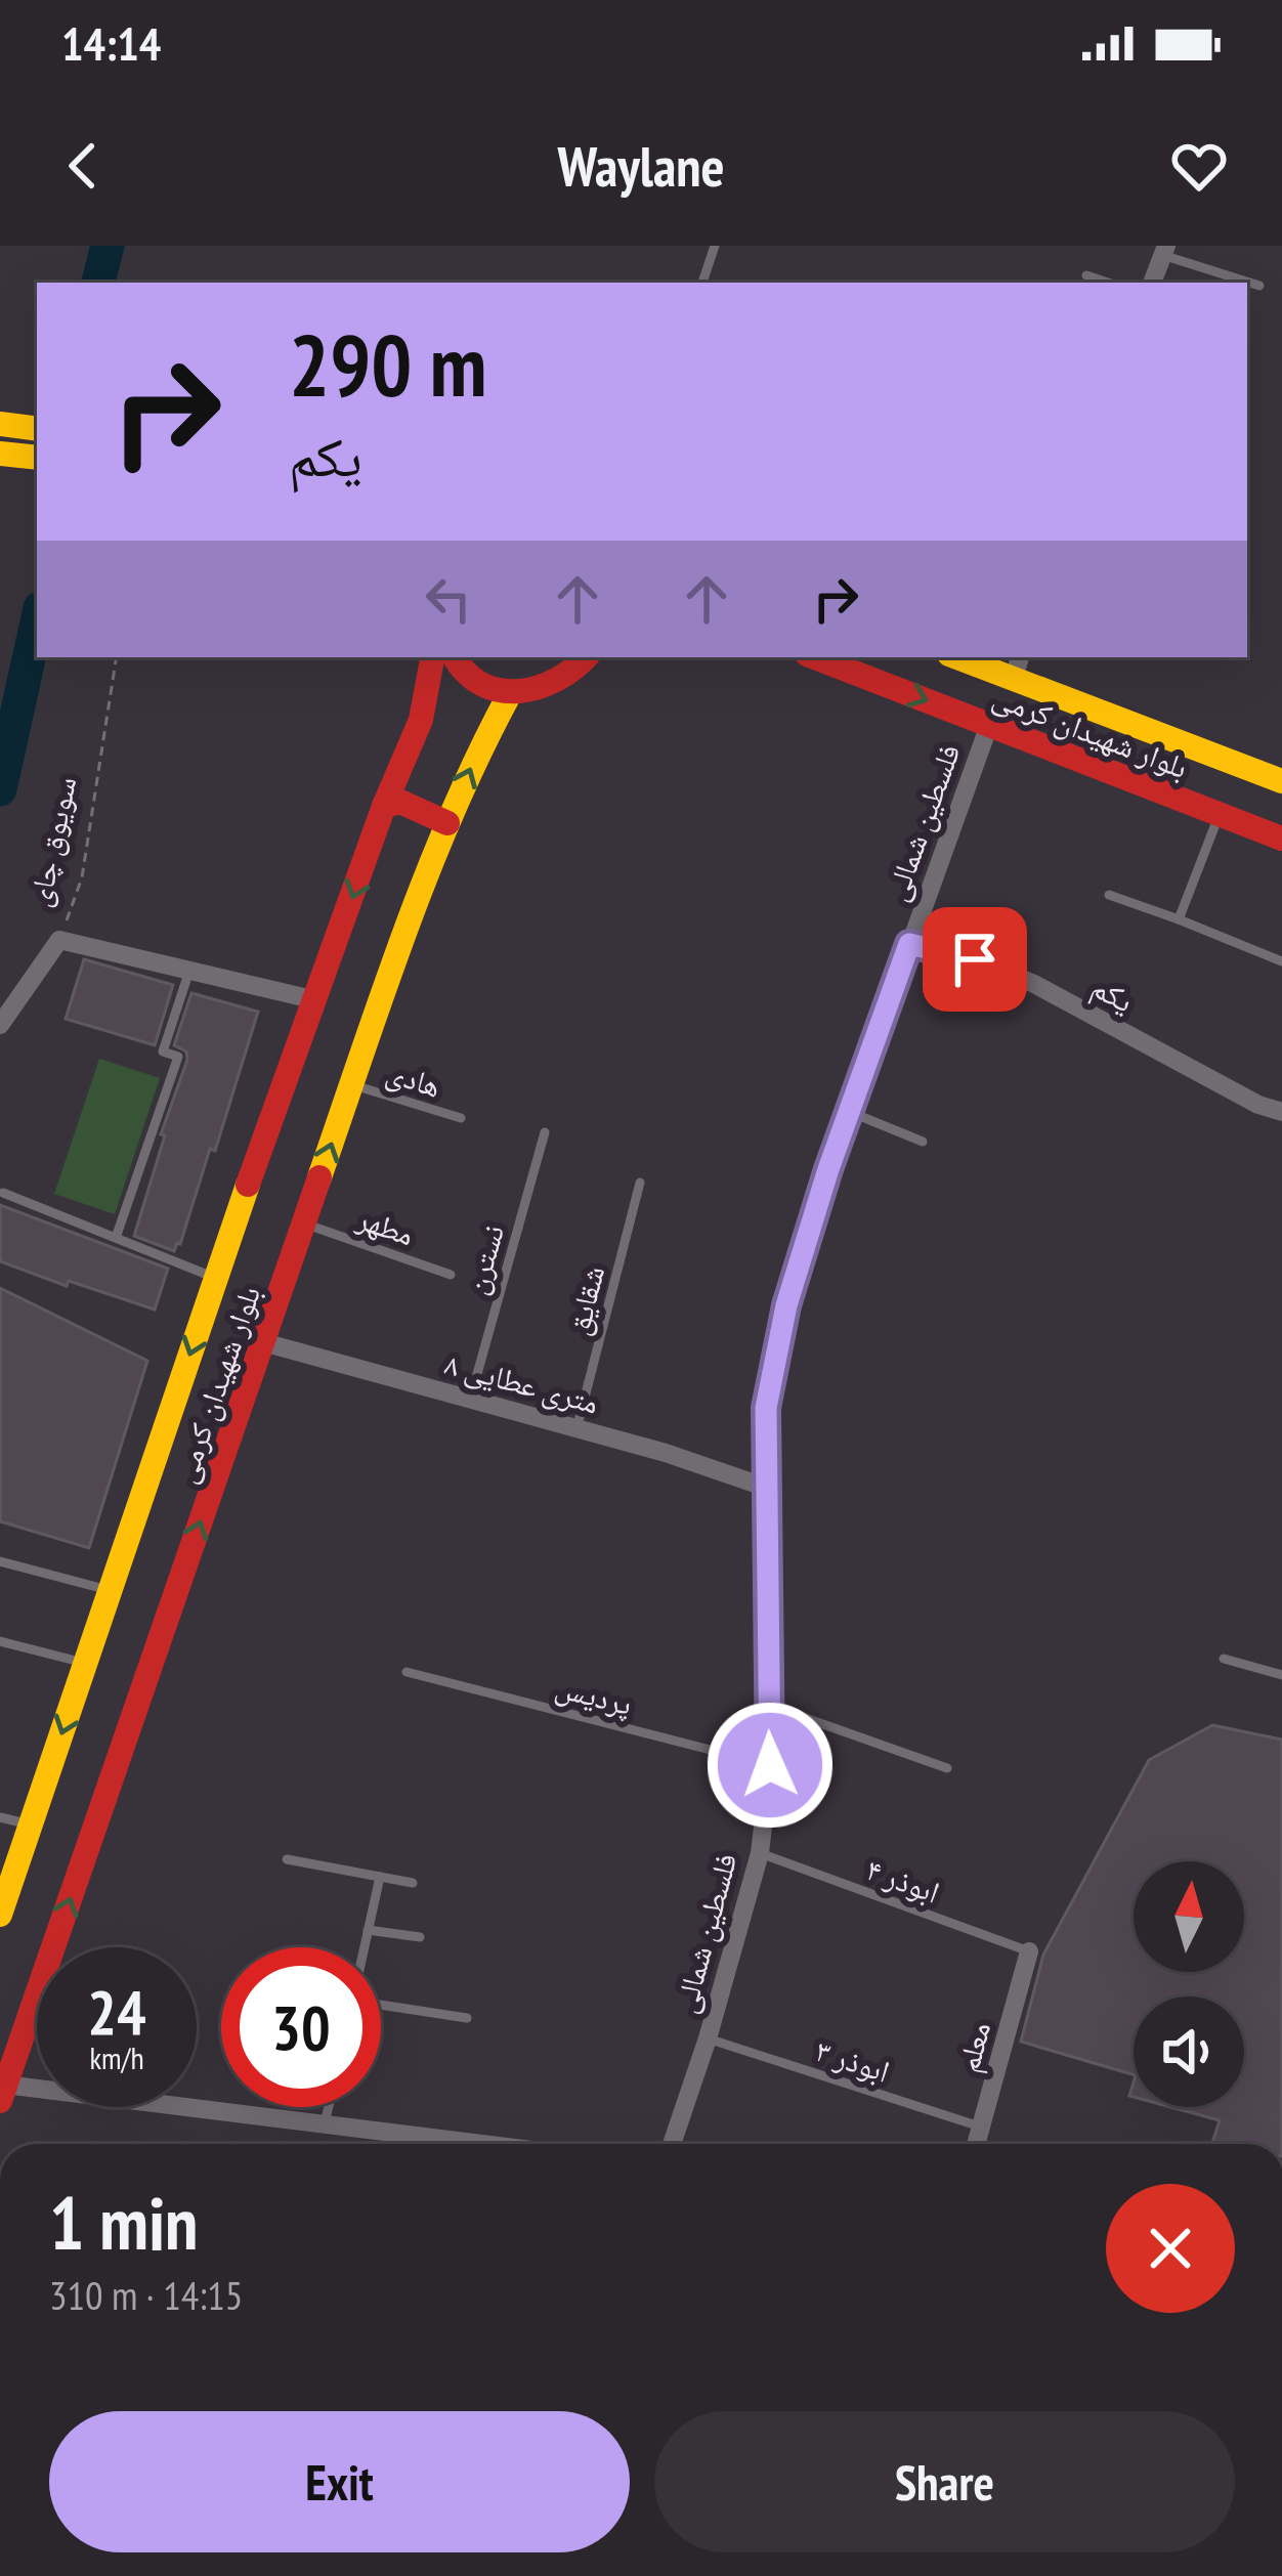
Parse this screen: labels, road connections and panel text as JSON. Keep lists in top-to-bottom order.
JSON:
{
  "streets": {
    "main road": ["بلوار شهیدان کرمی"],
    "street": [
      "فلسطین شمالی",
      "سویوق چای",
      "یکم",
      "۸ متری عطایی",
      "معلم"
    ],
    "lane": [
      "هادی",
      "مطهر",
      "نسترن",
      "شقایق",
      "پردیس",
      "ابوذر ۴",
      "ابوذر ۳"
    ]
  },
  "crossings": [
    ["بلوار شهیدان کرمی", "فلسطین شمالی"],
    ["بلوار شهیدان کرمی", "هادی"],
    ["بلوار شهیدان کرمی", "مطهر"],
    ["بلوار شهیدان کرمی", "۸ متری عطایی"],
    ["فلسطین شمالی", "یکم"],
    ["فلسطین شمالی", "۸ متری عطایی"],
    ["فلسطین شمالی", "پردیس"],
    ["فلسطین شمالی", "ابوذر ۴"],
    ["فلسطین شمالی", "ابوذر ۳"],
    ["نسترن", "۸ متری عطایی"],
    ["شقایق", "۸ متری عطایی"],
    ["ابوذر ۴", "معلم"],
    ["معلم", "ابوذر ۳"]
  ],
  "north": "top",
  "page": {
    "status": "14:14",
    "header": "Waylane",
    "turn": ["290 m", "یکم"],
    "speed": "24 km/h",
    "limit": "30",
    "heading": ["1 min", "310 m · 14:15"],
    "buttons": ["Exit", "Share"]
  }
}
